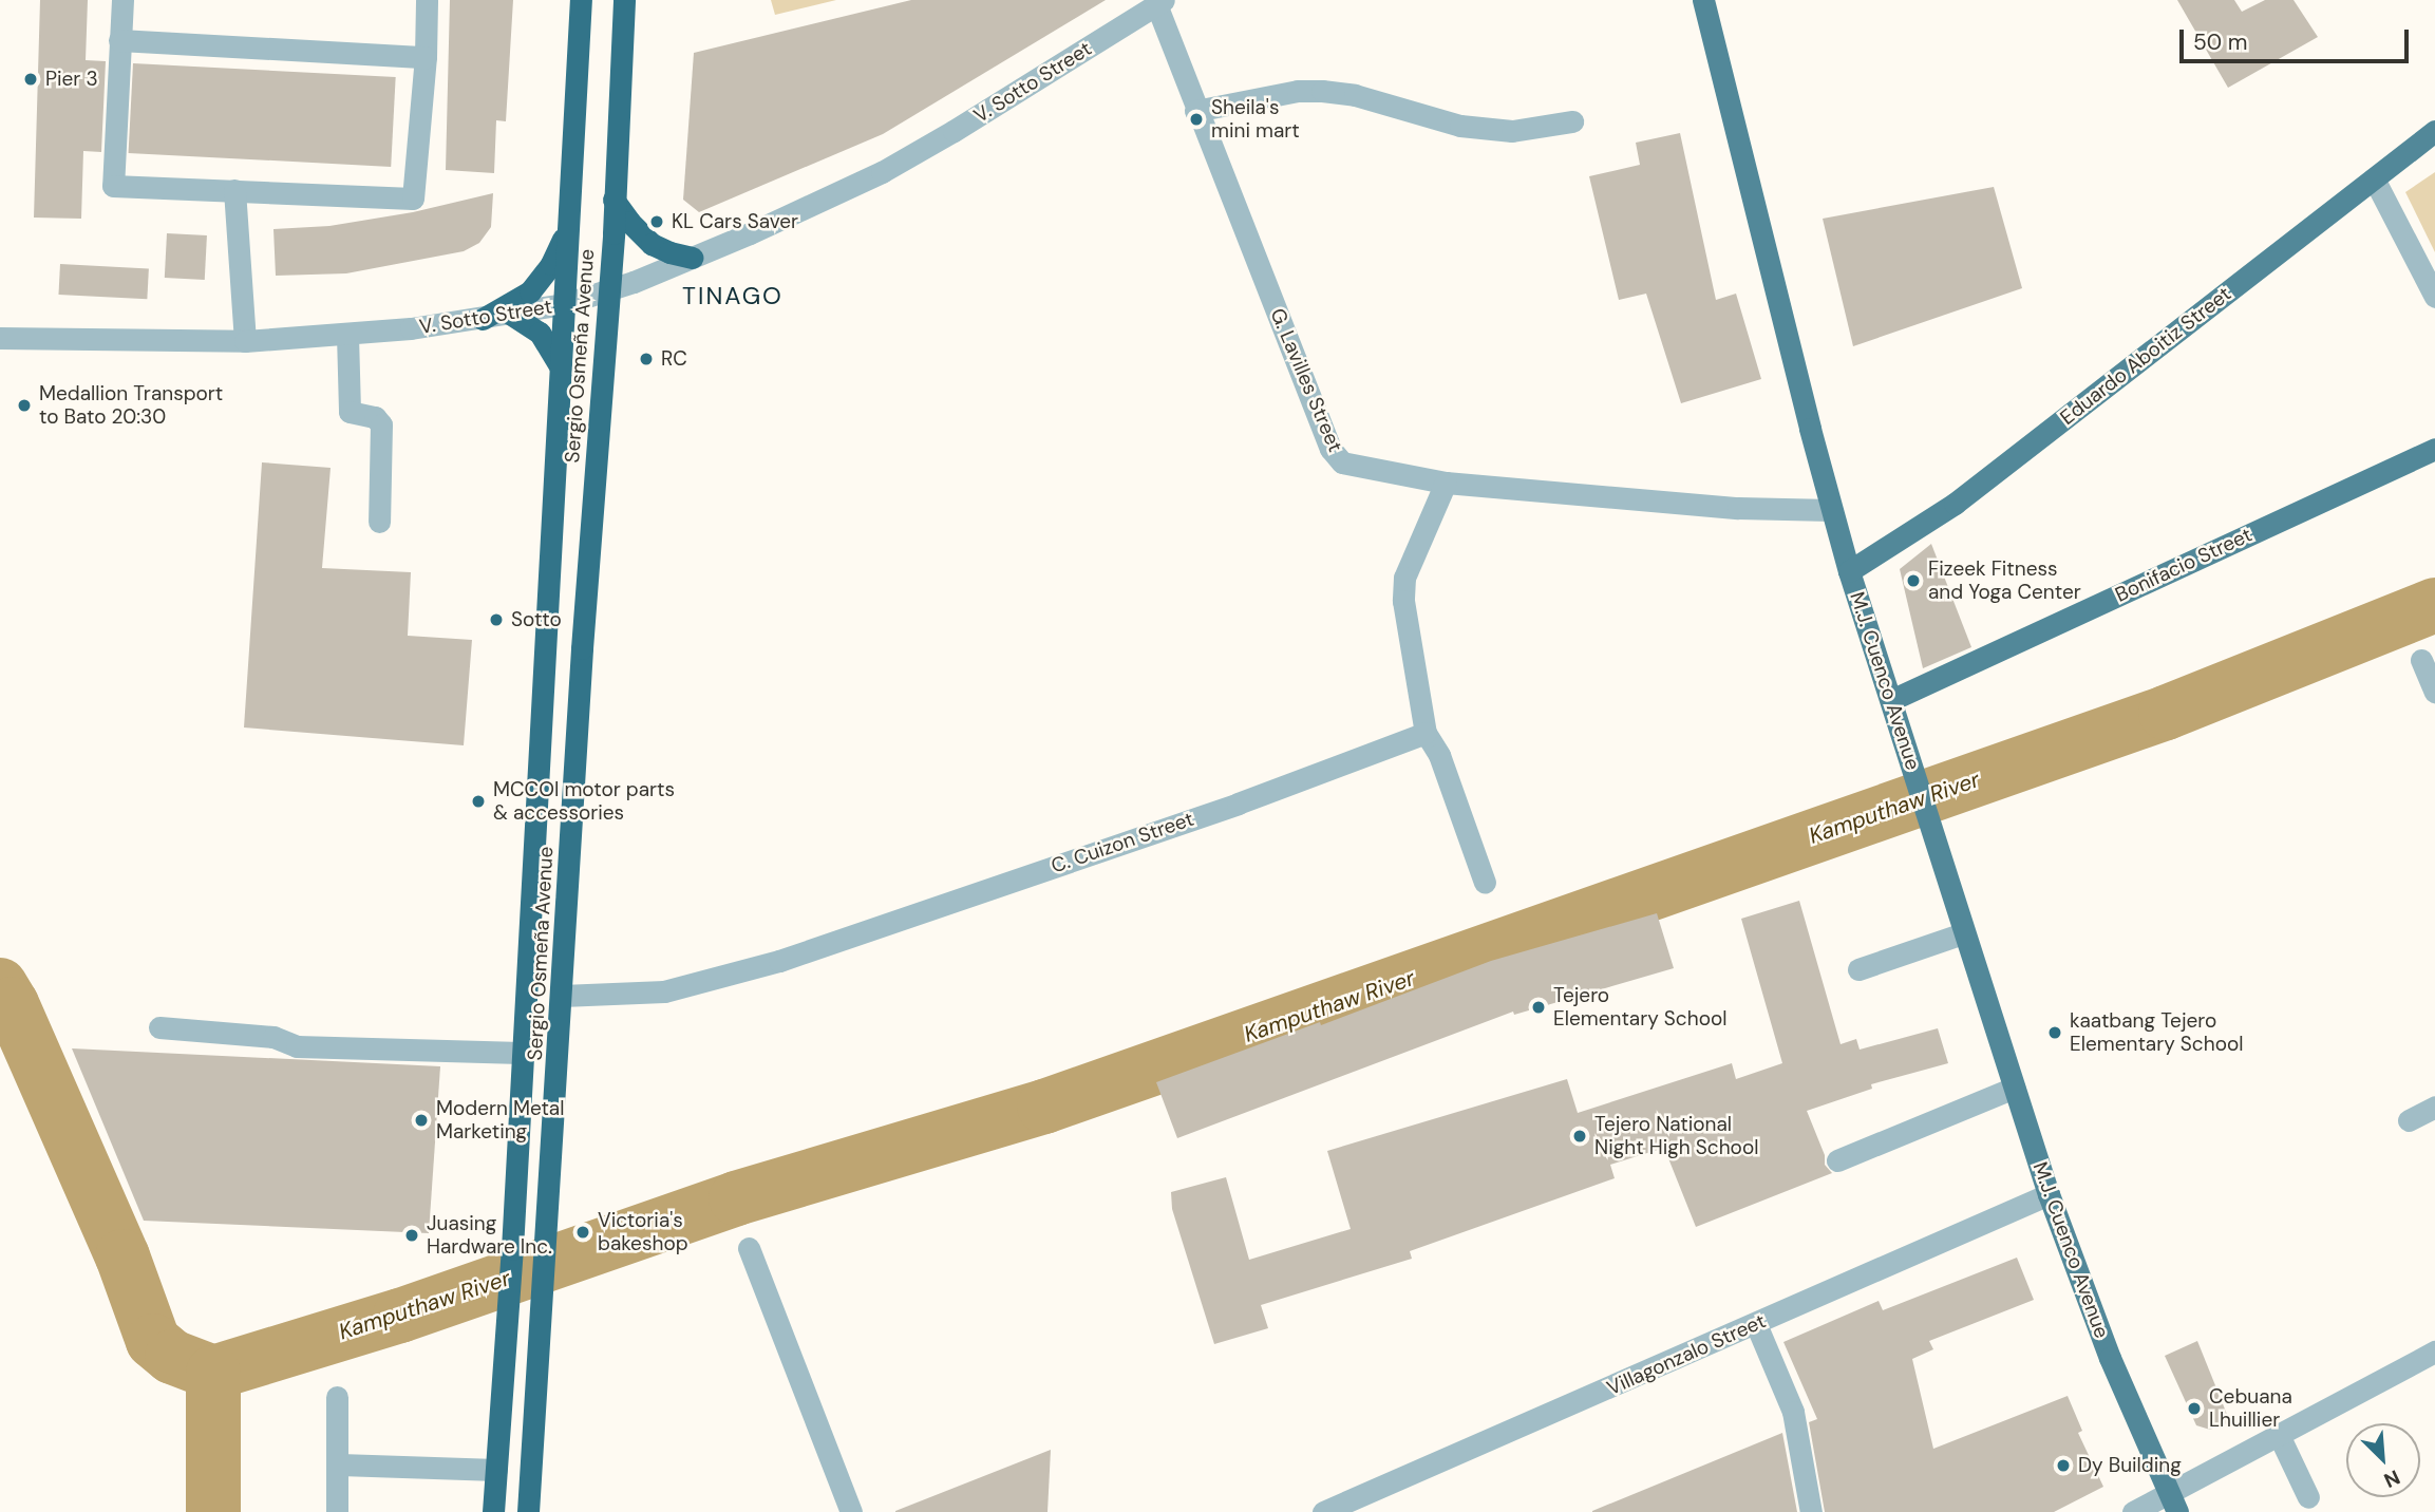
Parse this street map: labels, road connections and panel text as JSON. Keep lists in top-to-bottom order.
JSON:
{
  "streets": {
    "highway": ["Sergio Osmeña Avenue"],
    "main road": ["Eduardo Aboitiz Street", "Bonifacio Street", "M.J. Cuenco Avenue"],
    "street": [
      "V. Sotto Street",
      "G. Lavilles Street",
      "C. Cuizon Street",
      "Villagonzalo Street"
    ]
  },
  "crossings": [
    ["V. Sotto Street", "Sergio Osmeña Avenue"],
    ["V. Sotto Street", "G. Lavilles Street"],
    ["Sergio Osmeña Avenue", "C. Cuizon Street"],
    ["Eduardo Aboitiz Street", "M.J. Cuenco Avenue"],
    ["G. Lavilles Street", "M.J. Cuenco Avenue"],
    ["Bonifacio Street", "M.J. Cuenco Avenue"],
    ["M.J. Cuenco Avenue", "Villagonzalo Street"]
  ],
  "districts": ["TINAGO"],
  "water": ["Kamputhaw River"],
  "places": [
    "Pier 3",
    "Sheila's mini mart",
    "KL Cars Saver",
    "RC",
    "Medallion Transport to Bato 20:30",
    "Fizeek Fitness and Yoga Center",
    "Sotto",
    "MCCOI motor parts & accessories",
    "Tejero Elementary School",
    "kaatbang Tejero Elementary School",
    "Modern Metal Marketing",
    "Tejero National Night High School",
    "Victoria's bakeshop",
    "Juasing Hardware Inc.",
    "Cebuana Lhuillier",
    "Dy Building"
  ],
  "scale_bar": "50 m",
  "north": "bottom right"
}
